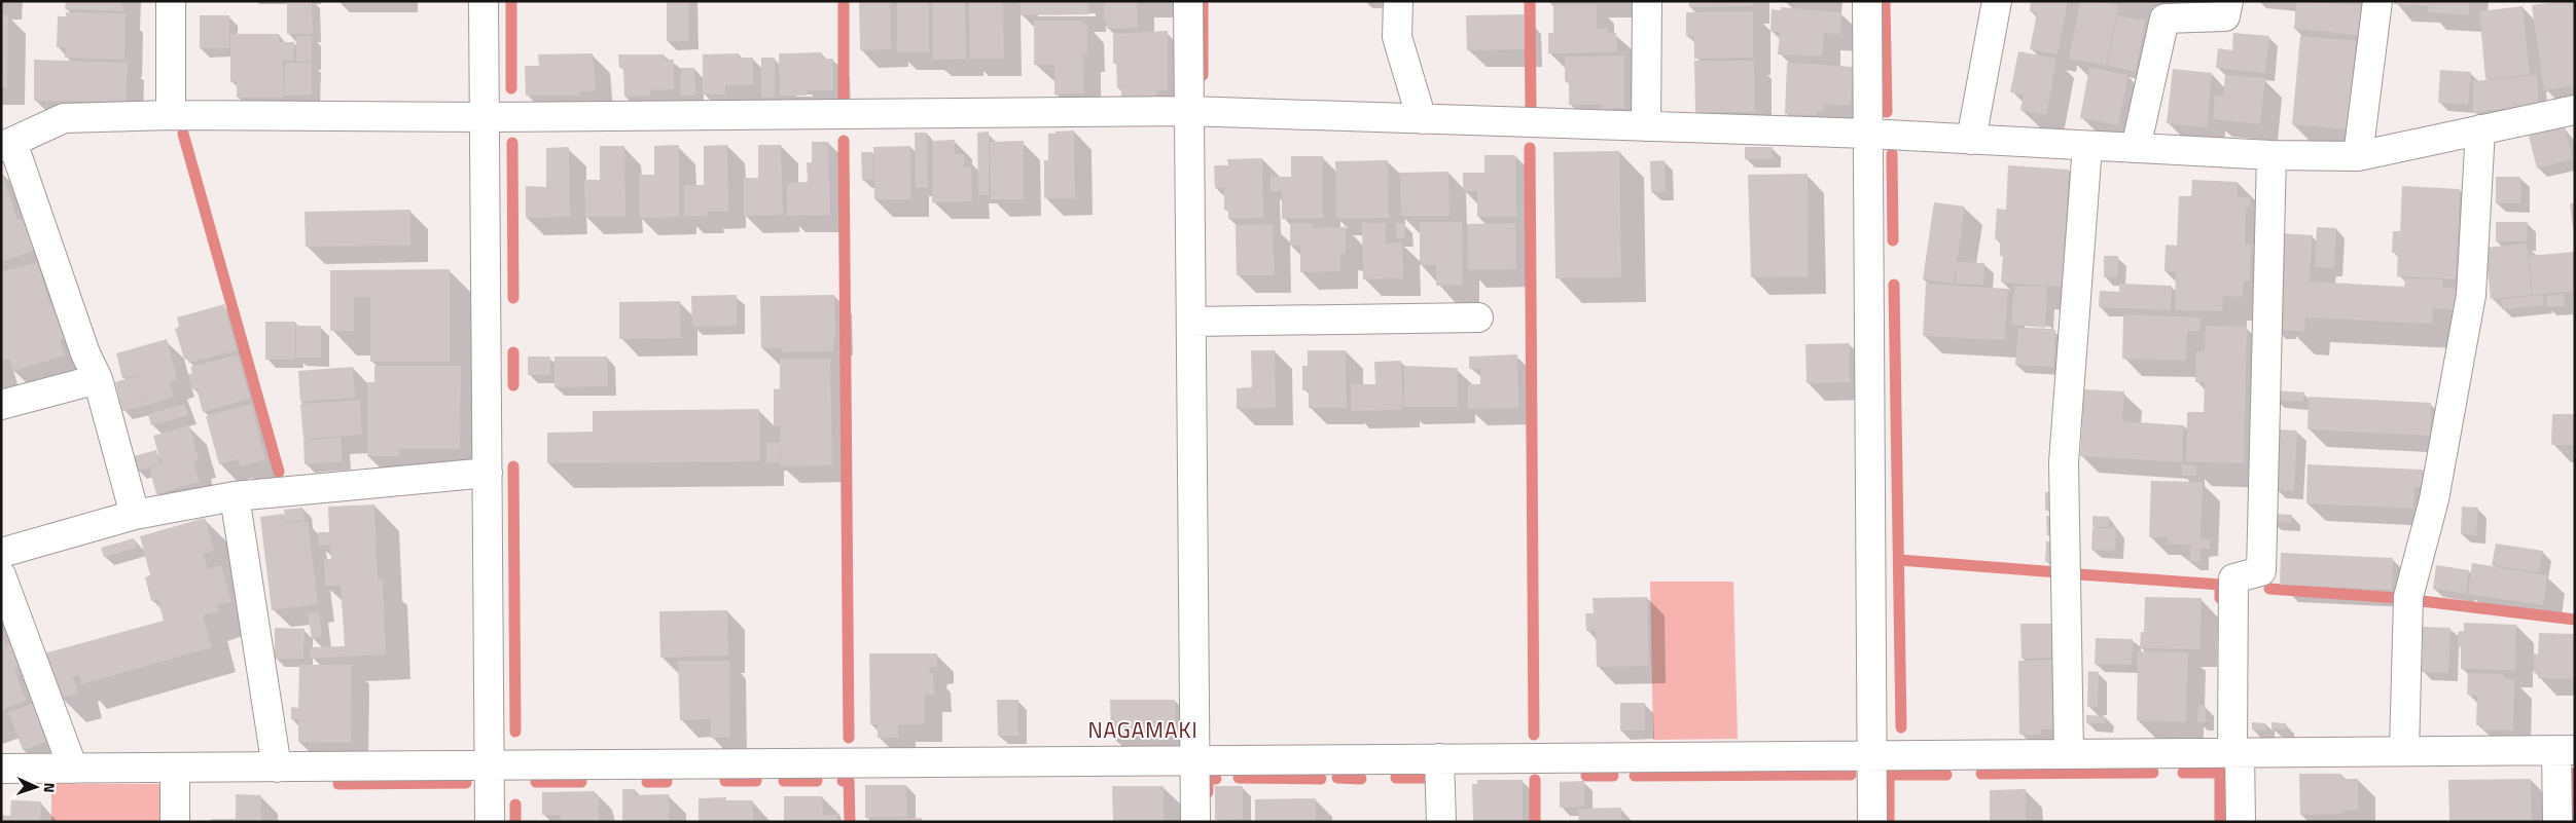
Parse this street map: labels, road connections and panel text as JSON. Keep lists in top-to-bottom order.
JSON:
{
  "districts": ["NAGAMAKI"],
  "north": "right"
}
